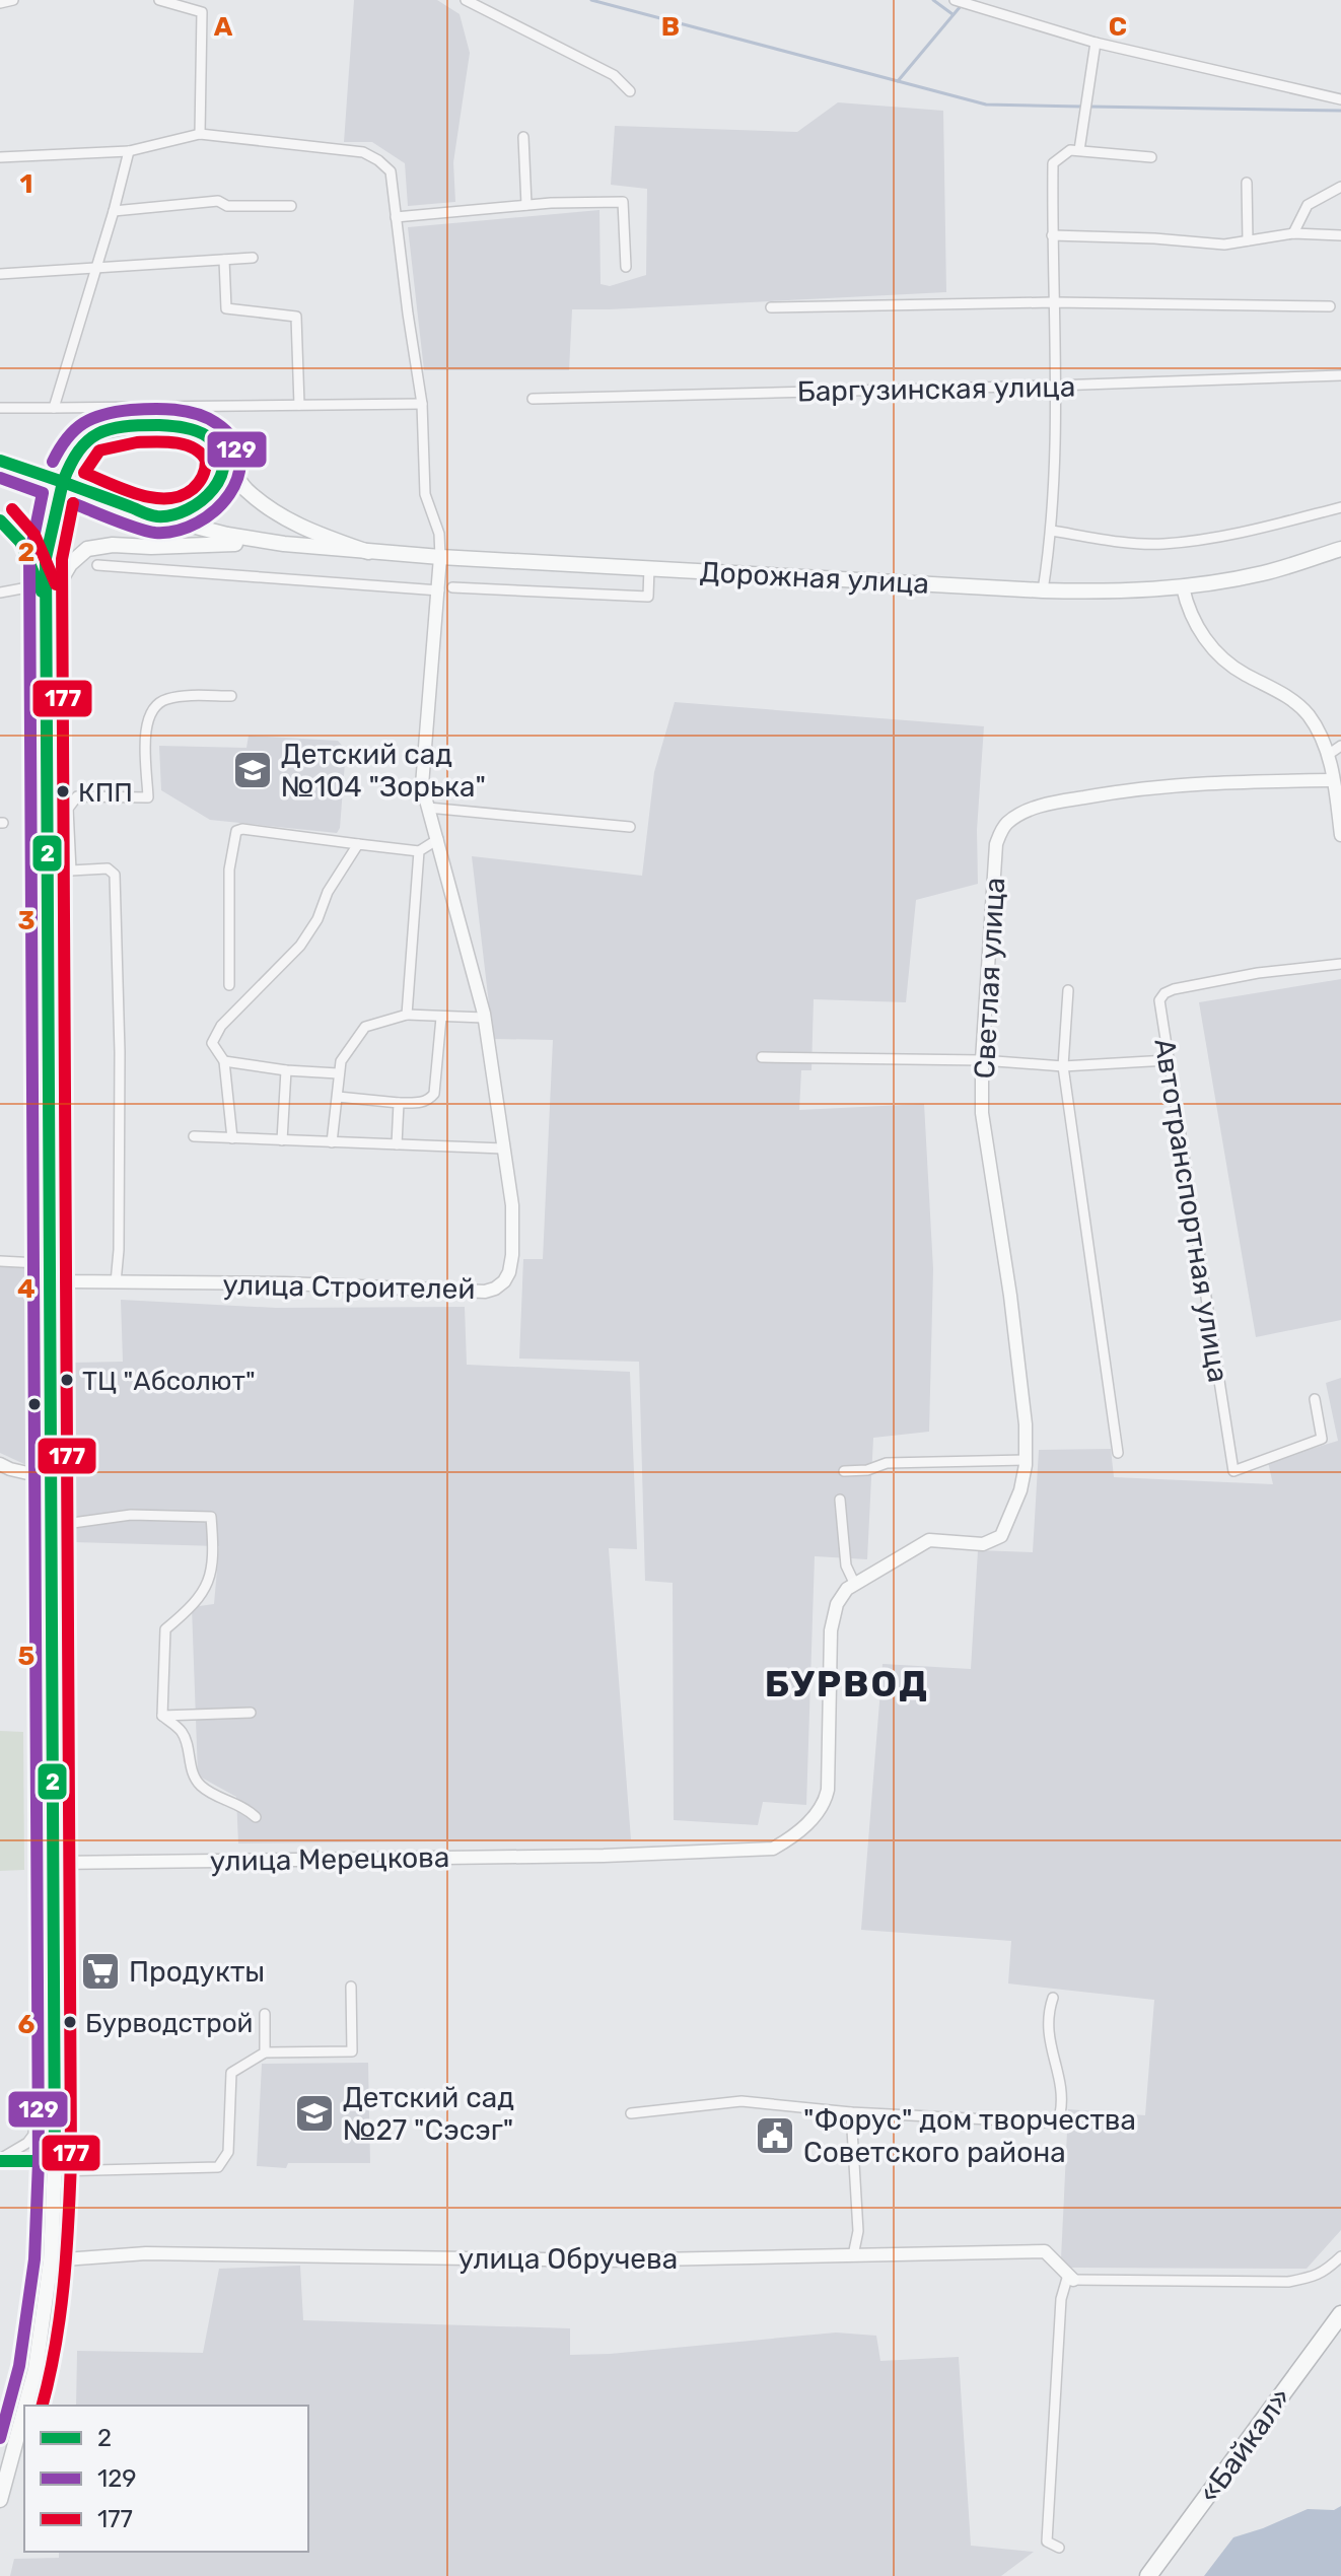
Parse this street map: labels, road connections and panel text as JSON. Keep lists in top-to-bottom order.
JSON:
{
  "streets": {
    "highway": ["«Байкал»"],
    "main road": ["Дорожная улица"],
    "street": [
      "Баргузинская улица",
      "Светлая улица",
      "Автотранспортная улица",
      "улица Строителей",
      "улица Мерецкова",
      "улица Обручева"
    ]
  },
  "crossings": [
    ["Дорожная улица", "улица Строителей"],
    ["Светлая улица", "улица Мерецкова"]
  ],
  "districts": ["БУРВОД"],
  "places": {
    "school or university": ["Детский сад №104 \"Зорька\"", "Детский сад №27 \"Сэсэг\""],
    "other": ["КПП", "ТЦ \"Абсолют\"", "Бурводстрой"],
    "supermarket": ["Продукты"],
    "public building": ["\"Форус\" дом творчества Советского района"]
  },
  "lines": ["transit line 129", "transit line 2", "transit line 177"],
  "legend": ["2", "129", "177"],
  "grid": {
    "columns": ["A", "B", "C"],
    "rows": [
      "1",
      "2",
      "3",
      "4",
      "5",
      "6"
    ]
  }
}
